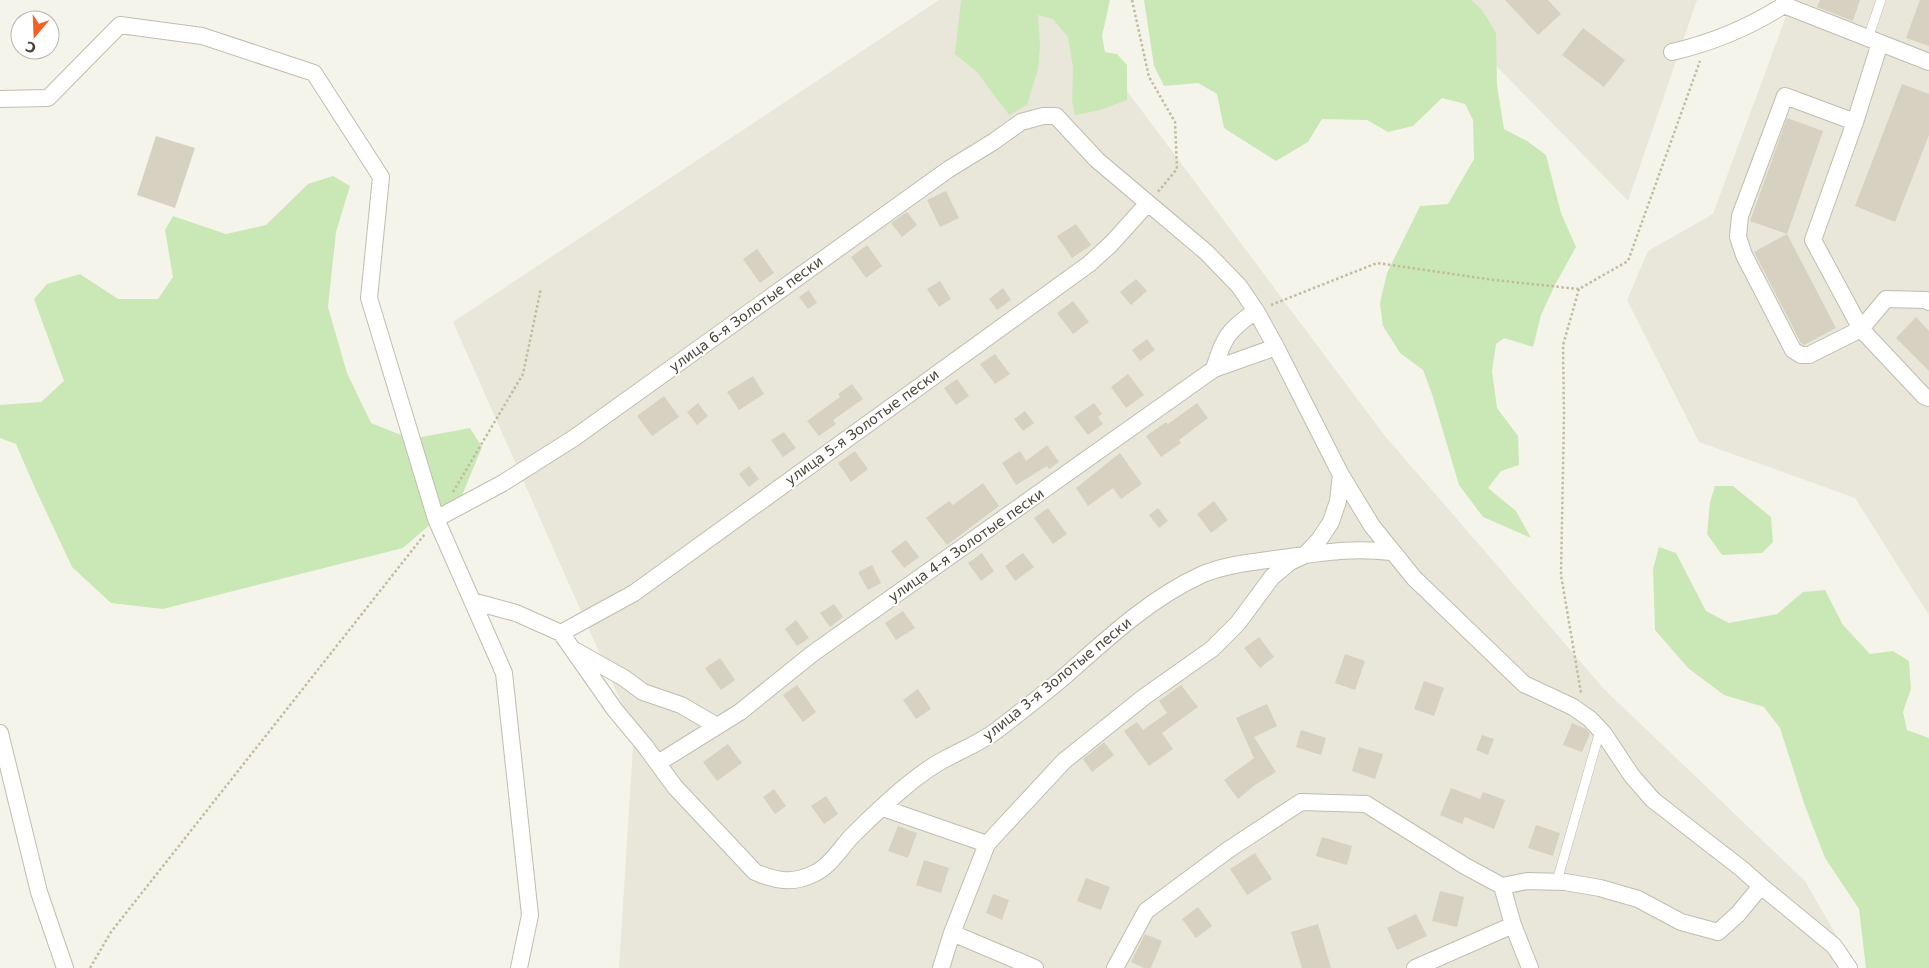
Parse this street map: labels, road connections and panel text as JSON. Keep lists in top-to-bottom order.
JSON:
{
  "streets": {
    "street": [
      "улица 6-я Золотые пески",
      "улица 5-я Золотые пески",
      "улица 4-я Золотые пески",
      "улица 3-я Золотые пески"
    ]
  },
  "crossings": [
    ["улица 6-я Золотые пески", "улица 5-я Золотые пески"],
    ["улица 5-я Золотые пески", "улица 3-я Золотые пески"],
    ["улица 4-я Золотые пески", "улица 3-я Золотые пески"]
  ],
  "north": "bottom"
}
